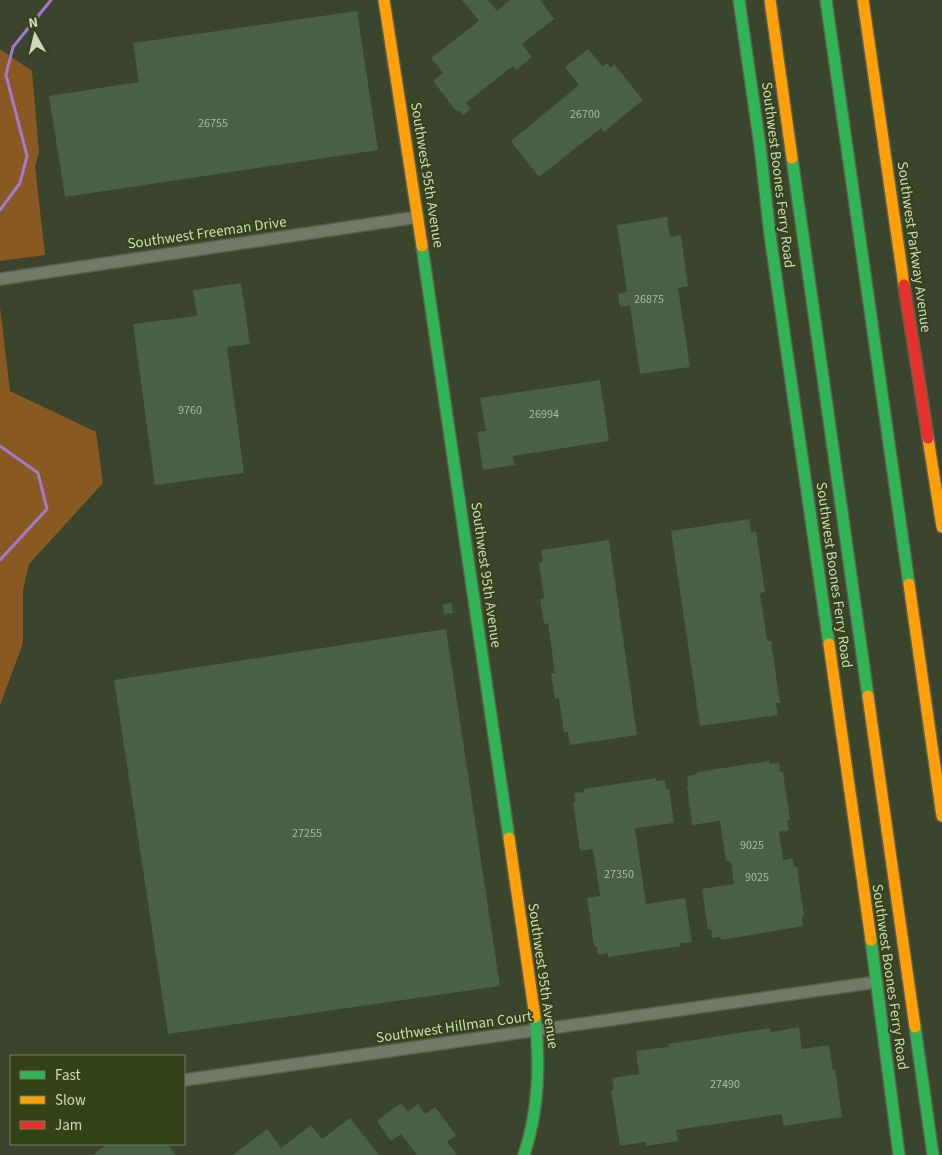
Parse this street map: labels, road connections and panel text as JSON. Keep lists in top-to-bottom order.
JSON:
{
  "streets": {
    "main road": ["Southwest 95th Avenue", "Southwest Boones Ferry Road", "Southwest Parkway Avenue"],
    "street": ["Southwest Freeman Drive", "Southwest Hillman Court"]
  },
  "crossings": [
    ["Southwest 95th Avenue", "Southwest Freeman Drive"],
    ["Southwest 95th Avenue", "Southwest Hillman Court"],
    ["Southwest Boones Ferry Road", "Southwest Hillman Court"]
  ],
  "house_numbers": [
    "26700",
    "26755",
    "26875",
    "9760",
    "26994",
    "27255",
    "9025",
    "27350",
    "9025",
    "27490"
  ],
  "legend": ["Fast", "Slow", "Jam"],
  "north": "top"
}
